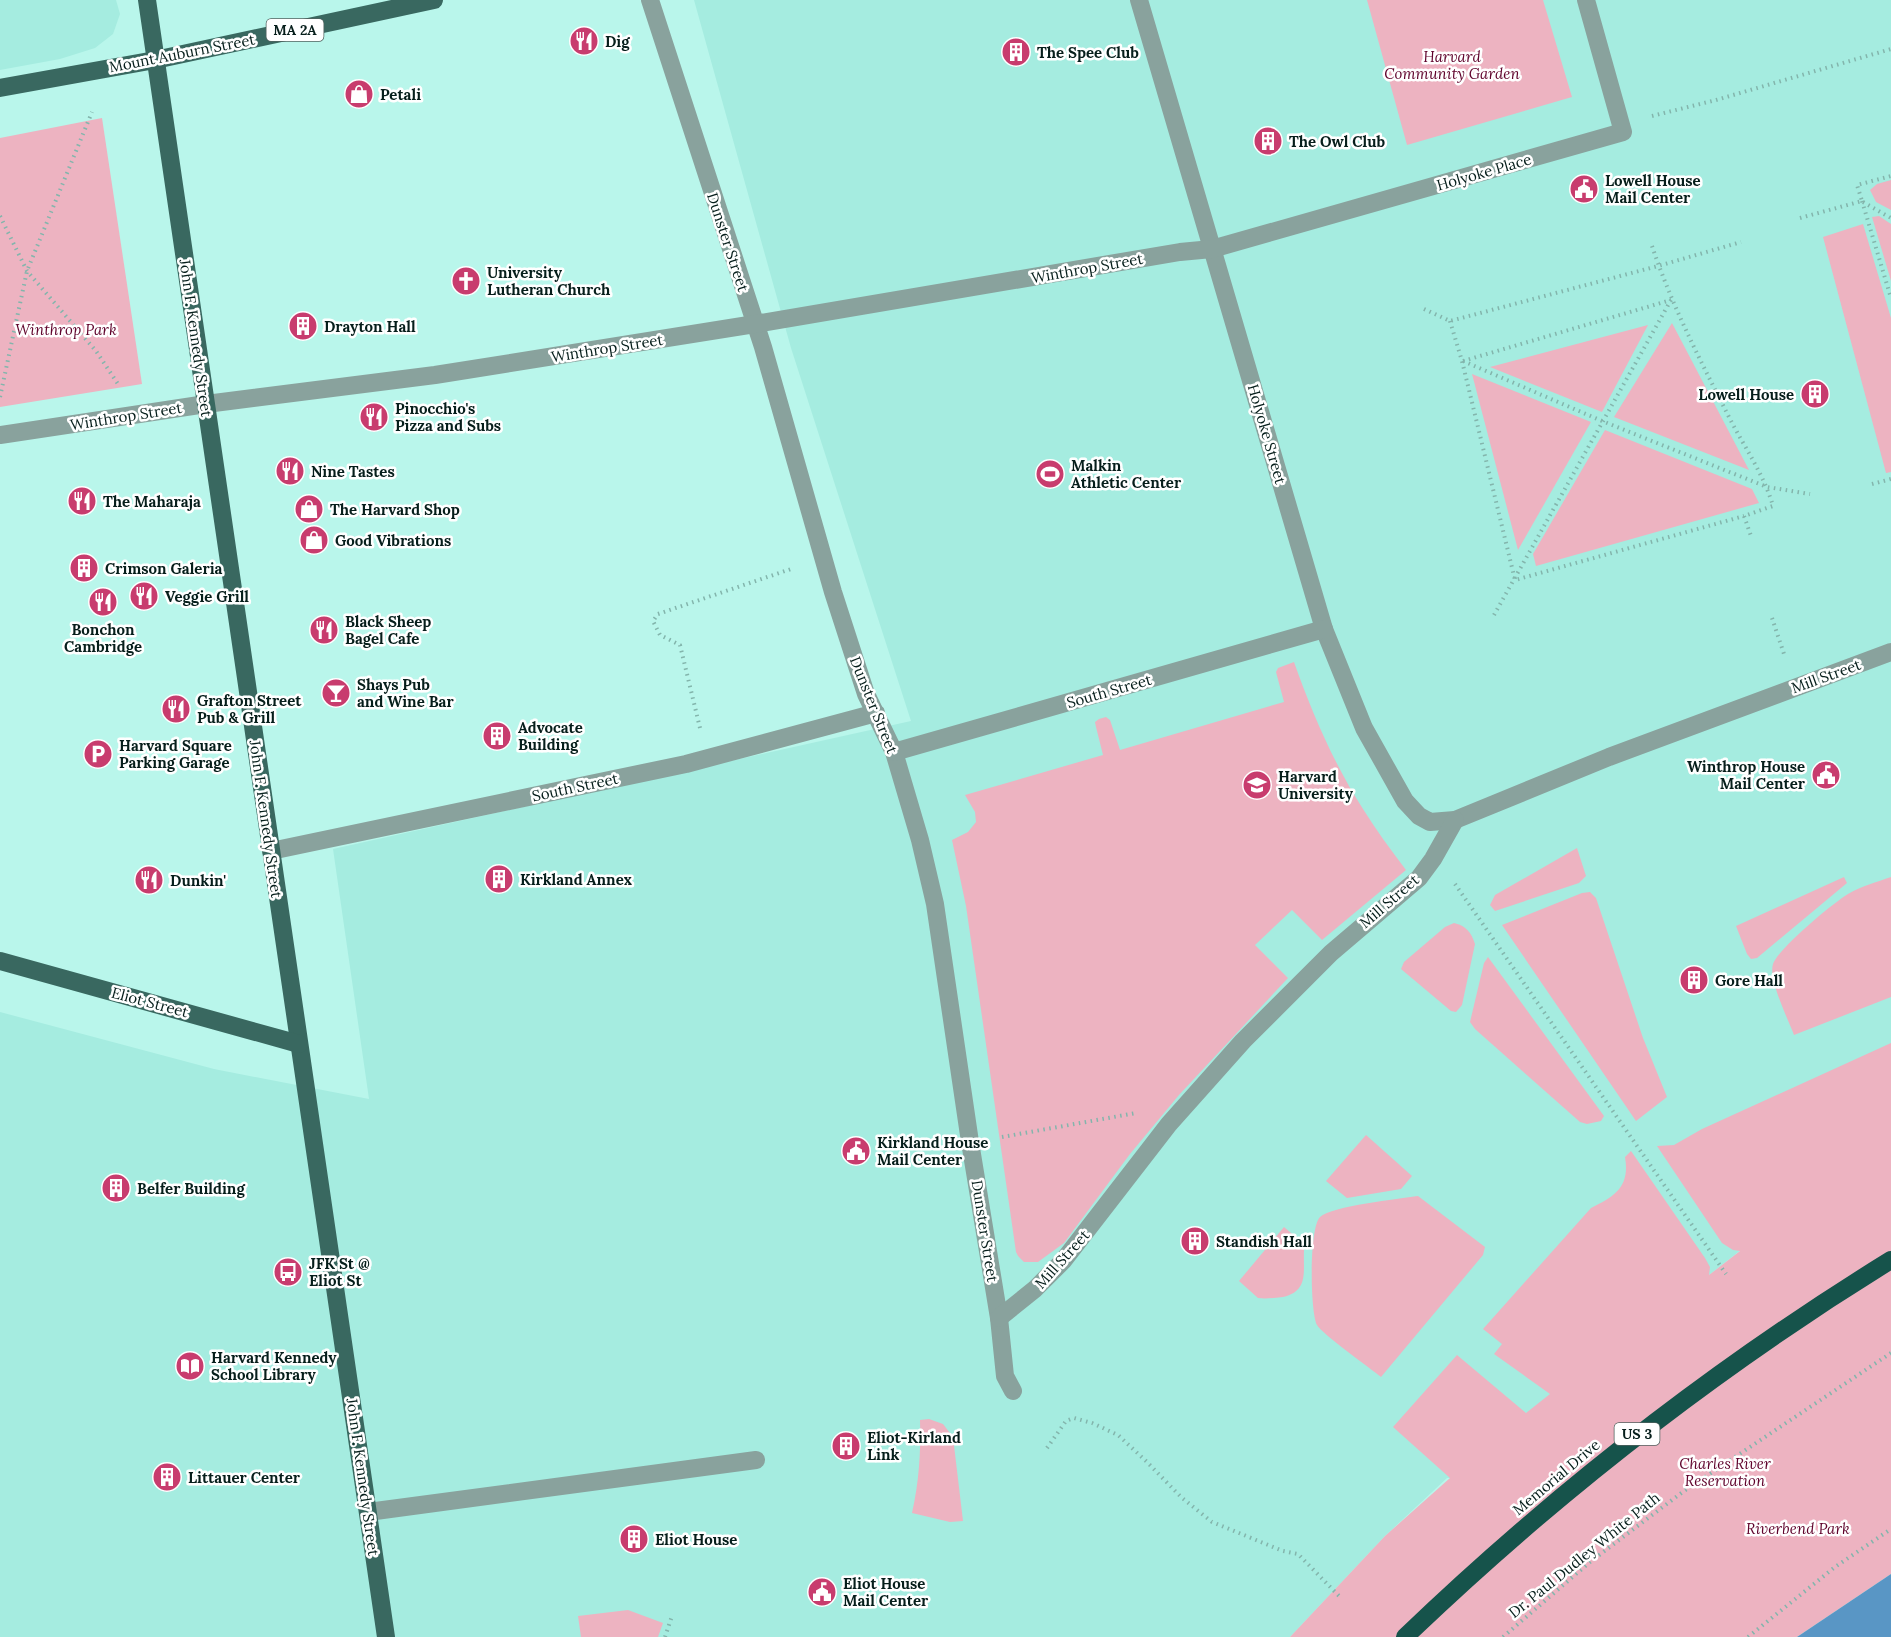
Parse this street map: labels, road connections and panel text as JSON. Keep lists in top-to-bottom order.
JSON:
{
  "streets": {
    "highway": ["US 3", "Memorial Drive"],
    "main road": [
      "MA 2A",
      "Mount Auburn Street",
      "John F. Kennedy Street",
      "Eliot Street"
    ],
    "street": [
      "Holyoke Place",
      "Dunster Street",
      "Winthrop Street",
      "Holyoke Street",
      "Mill Street",
      "South Street"
    ],
    "path": ["Dr. Paul Dudley White Path"]
  },
  "crossings": [
    ["Mount Auburn Street", "John F. Kennedy Street"],
    ["Holyoke Place", "Winthrop Street"],
    ["Holyoke Place", "Holyoke Street"],
    ["Dunster Street", "Winthrop Street"],
    ["Dunster Street", "Mill Street"],
    ["Dunster Street", "South Street"],
    ["Winthrop Street", "John F. Kennedy Street"],
    ["Winthrop Street", "Holyoke Street"],
    ["John F. Kennedy Street", "South Street"],
    ["John F. Kennedy Street", "Eliot Street"],
    ["Holyoke Street", "Mill Street"],
    ["Holyoke Street", "South Street"]
  ],
  "parks": [
    "Harvard Community Garden",
    "Winthrop Park",
    "Charles River Reservation",
    "Riverbend Park"
  ],
  "places": {
    "restaurant": [
      "Dig",
      "Pinocchio's Pizza and Subs",
      "Nine Tastes",
      "The Maharaja",
      "Veggie Grill",
      "Bonchon Cambridge",
      "Black Sheep Bagel Cafe",
      "Grafton Street Pub & Grill",
      "Dunkin'"
    ],
    "building": [
      "The Spee Club",
      "The Owl Club",
      "Drayton Hall",
      "Lowell House",
      "Crimson Galeria",
      "Advocate Building",
      "Kirkland Annex",
      "Gore Hall",
      "Belfer Building",
      "Standish Hall",
      "Eliot-Kirland Link",
      "Littauer Center",
      "Eliot House"
    ],
    "shop": ["Petali", "The Harvard Shop", "Good Vibrations"],
    "public building": [
      "Lowell House Mail Center",
      "Winthrop House Mail Center",
      "Kirkland House Mail Center",
      "Eliot House Mail Center"
    ],
    "church": ["University Lutheran Church"],
    "sports": ["Malkin Athletic Center"],
    "bar": ["Shays Pub and Wine Bar"],
    "parking": ["Harvard Square Parking Garage"],
    "school or university": ["Harvard University"],
    "bus stop": ["JFK St @ Eliot St"],
    "library": ["Harvard Kennedy School Library"]
  }
}
